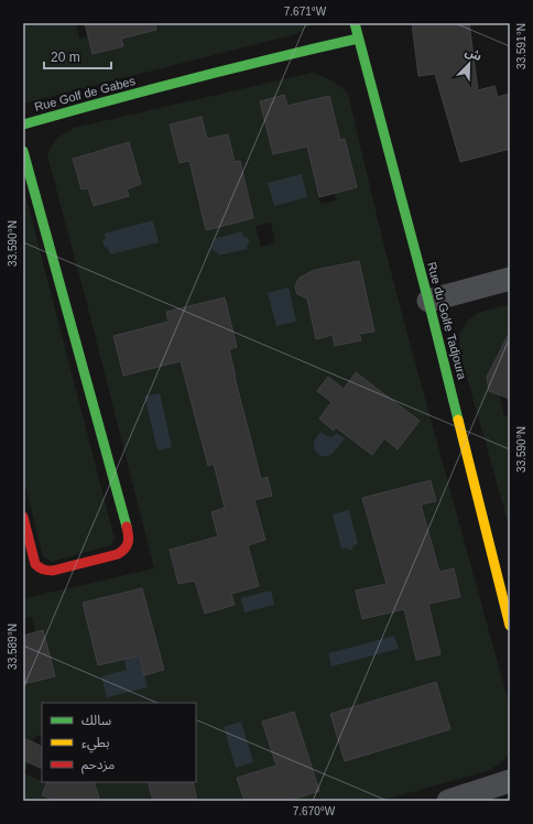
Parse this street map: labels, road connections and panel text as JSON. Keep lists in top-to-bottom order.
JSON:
{
  "streets": {
    "street": ["Rue Golf de Gabes", "Rue du Golfe Tadjoura"]
  },
  "crossings": [
    ["Rue Golf de Gabes", "Rue du Golfe Tadjoura"]
  ],
  "legend": ["سالك", "بطيء", "مزدحم"],
  "scale_bar": "20 m",
  "north": "top right",
  "coordinates": [
    "7.671°W",
    "33.591°N",
    "33.590°N",
    "33.589°N",
    "7.670°W"
  ]
}
